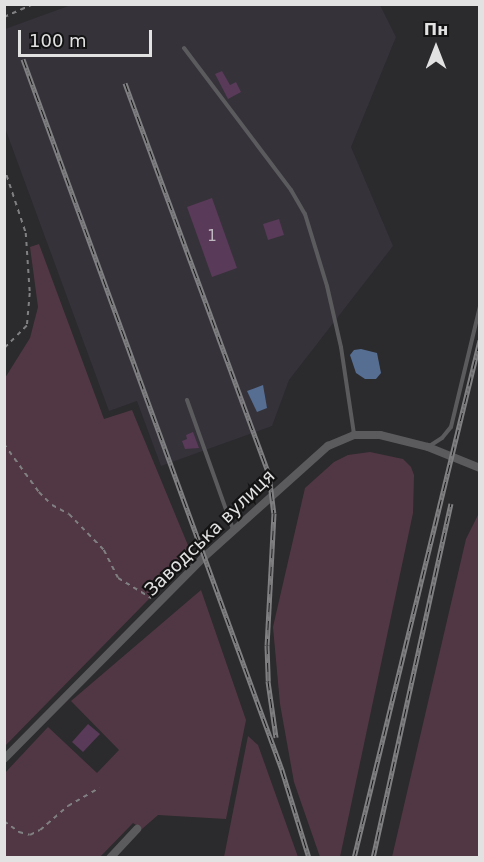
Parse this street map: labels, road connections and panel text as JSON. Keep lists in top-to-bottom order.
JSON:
{
  "streets": {
    "street": ["Заводська вулиця"]
  },
  "house_numbers": ["1"],
  "scale_bar": "100 m",
  "north": "top"
}
